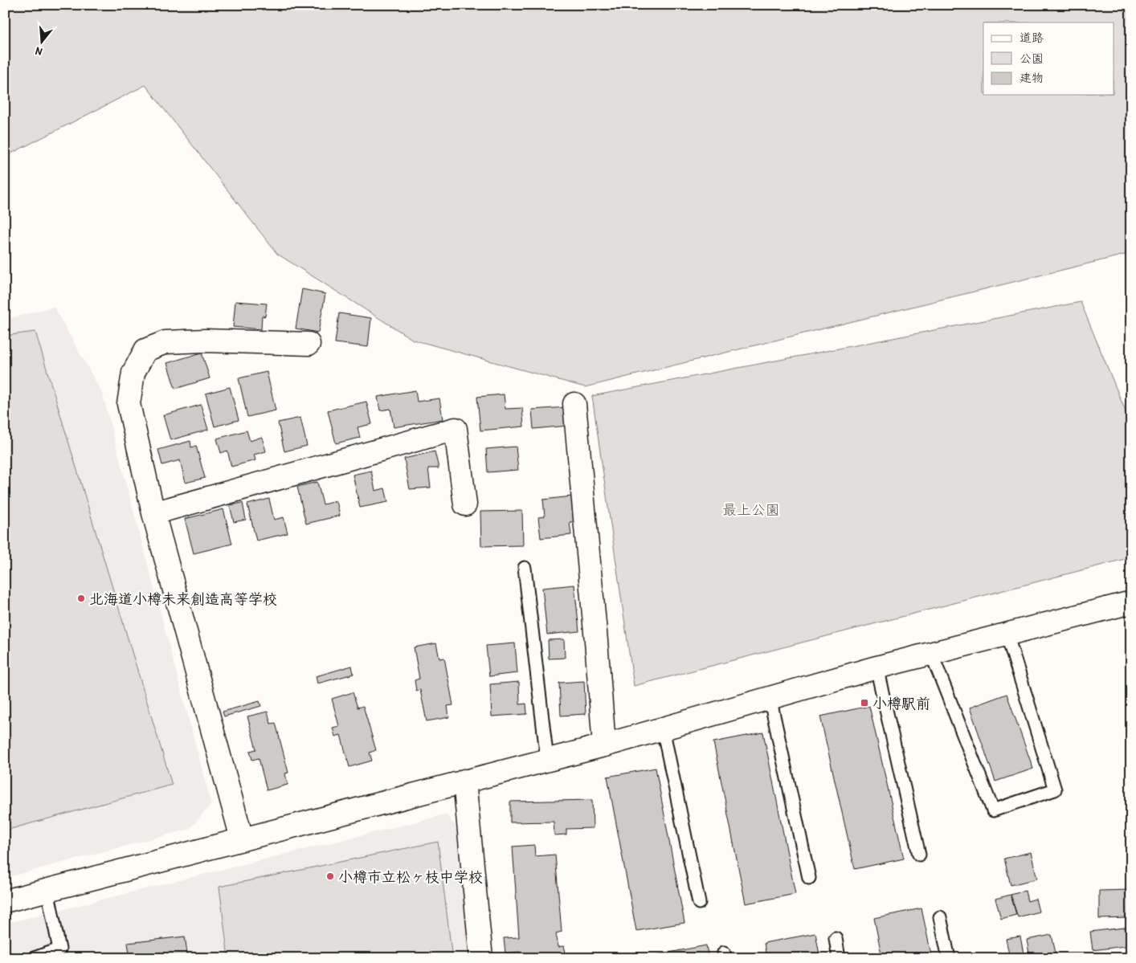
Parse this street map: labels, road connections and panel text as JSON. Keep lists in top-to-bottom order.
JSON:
{
  "parks": ["最上公園"],
  "places": {
    "other": ["北海道小樽未来創造高等学校", "小樽市立松ヶ枝中学校"],
    "transit": ["小樽駅前"]
  },
  "legend": ["道路", "公園", "建物"],
  "north": "bottom"
}
